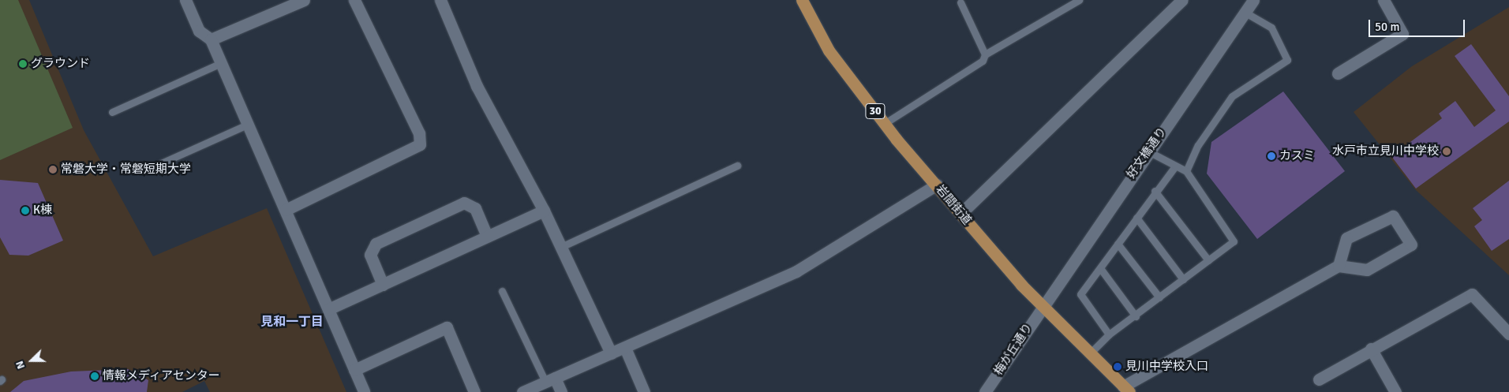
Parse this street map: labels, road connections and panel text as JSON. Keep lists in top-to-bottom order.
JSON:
{
  "streets": {
    "main road": ["30", "岩間街道"],
    "street": ["好文橋通り", "梅が丘通り"]
  },
  "crossings": [
    ["好文橋通り", "岩間街道"],
    ["好文橋通り", "梅が丘通り"],
    ["岩間街道", "梅が丘通り"]
  ],
  "districts": ["見和一丁目"],
  "places": [
    "グラウンド",
    "水戸市立見川中学校",
    "カスミ",
    "常磐大学・常磐短期大学",
    "K棟",
    "見川中学校入口",
    "情報メディアセンター"
  ],
  "scale_bar": "50 m",
  "north": "left"
}
